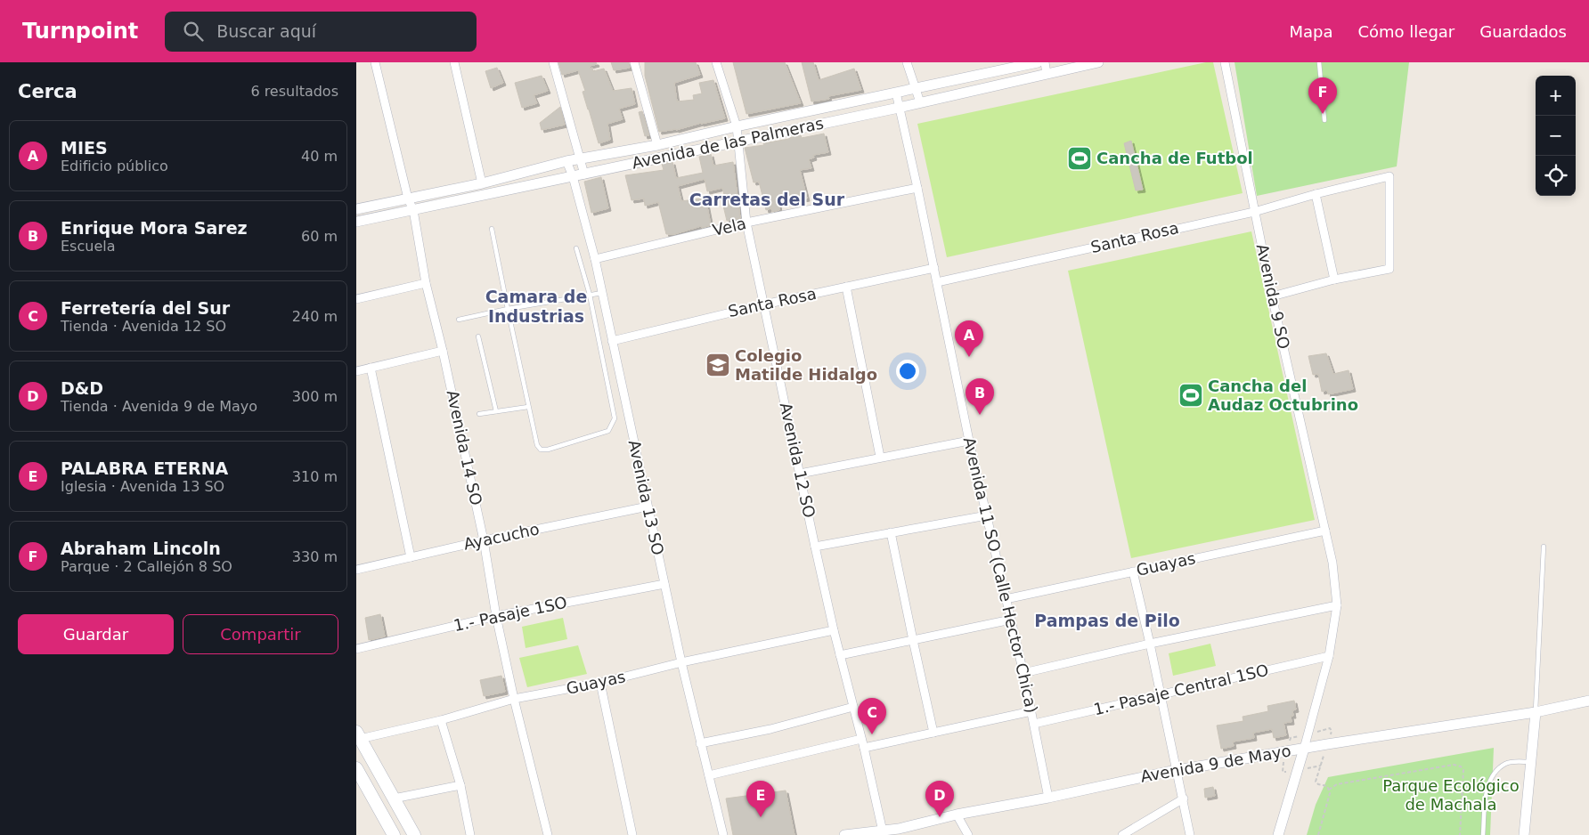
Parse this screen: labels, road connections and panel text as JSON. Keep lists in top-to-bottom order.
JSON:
{
  "streets": {
    "street": [
      "Avenida de las Palmeras",
      "Vela",
      "Santa Rosa",
      "Avenida 9 SO",
      "Avenida 14 SO",
      "Avenida 12 SO",
      "Avenida 13 SO",
      "Ayacucho",
      "Guayas",
      "Avenida 11 SO (Calle Hector Chica)",
      "1.- Pasaje 1SO",
      "1.- Pasaje Central 1SO",
      "Avenida 9 de Mayo"
    ]
  },
  "crossings": [
    ["Avenida de las Palmeras", "Avenida 14 SO"],
    ["Avenida de las Palmeras", "Avenida 12 SO"],
    ["Avenida de las Palmeras", "Avenida 13 SO"],
    ["Avenida de las Palmeras", "Avenida 11 SO (Calle Hector Chica)"],
    ["Vela", "Avenida 12 SO"],
    ["Vela", "Avenida 13 SO"],
    ["Vela", "Avenida 11 SO (Calle Hector Chica)"],
    ["Santa Rosa", "Avenida 9 SO"],
    ["Santa Rosa", "Avenida 12 SO"],
    ["Santa Rosa", "Avenida 13 SO"],
    ["Santa Rosa", "Avenida 11 SO (Calle Hector Chica)"],
    ["Avenida 9 SO", "Guayas"],
    ["Avenida 9 SO", "1.- Pasaje Central 1SO"],
    ["Avenida 9 SO", "Avenida 9 de Mayo"],
    ["Avenida 14 SO", "Ayacucho"],
    ["Avenida 14 SO", "Guayas"],
    ["Avenida 14 SO", "1.- Pasaje 1SO"],
    ["Avenida 12 SO", "Guayas"],
    ["Avenida 12 SO", "Avenida 9 de Mayo"],
    ["Avenida 13 SO", "Ayacucho"],
    ["Avenida 13 SO", "Guayas"],
    ["Avenida 13 SO", "1.- Pasaje 1SO"],
    ["Guayas", "Avenida 11 SO (Calle Hector Chica)"],
    ["Avenida 11 SO (Calle Hector Chica)", "1.- Pasaje Central 1SO"],
    ["Avenida 11 SO (Calle Hector Chica)", "Avenida 9 de Mayo"]
  ],
  "districts": ["Carretas del Sur", "Camara de Industrias", "Pampas de Pilo"],
  "parks": ["Parque Ecológico de Machala"],
  "places": {
    "sports": ["Cancha de Futbol", "Cancha del Audaz Octubrino"],
    "school or university": ["Colegio Matilde Hidalgo"]
  },
  "page": {
    "header": "Turnpoint",
    "search": "Buscar aquí",
    "nav": ["Mapa", "Cómo llegar", "Guardados"],
    "heading": ["Cerca", "6 resultados"],
    "map_buttons": ["+", "−"],
    "pins": [
      "F",
      "A",
      "B",
      "C",
      "D",
      "E"
    ],
    "list": [
      {
        "mark": "A",
        "name": "MIES",
        "note": "Edificio público",
        "value": "40 m"
      },
      {
        "mark": "B",
        "name": "Enrique Mora Sarez",
        "note": "Escuela",
        "value": "60 m"
      },
      {
        "mark": "C",
        "name": "Ferretería del Sur",
        "note": "Tienda · Avenida 12 SO",
        "value": "240 m"
      },
      {
        "mark": "D",
        "name": "D&D",
        "note": "Tienda · Avenida 9 de Mayo",
        "value": "300 m"
      },
      {
        "mark": "E",
        "name": "PALABRA ETERNA",
        "note": "Iglesia · Avenida 13 SO",
        "value": "310 m"
      },
      {
        "mark": "F",
        "name": "Abraham Lincoln",
        "note": "Parque · 2 Callejón 8 SO",
        "value": "330 m"
      }
    ],
    "buttons": ["Guardar", "Compartir"]
  }
}
